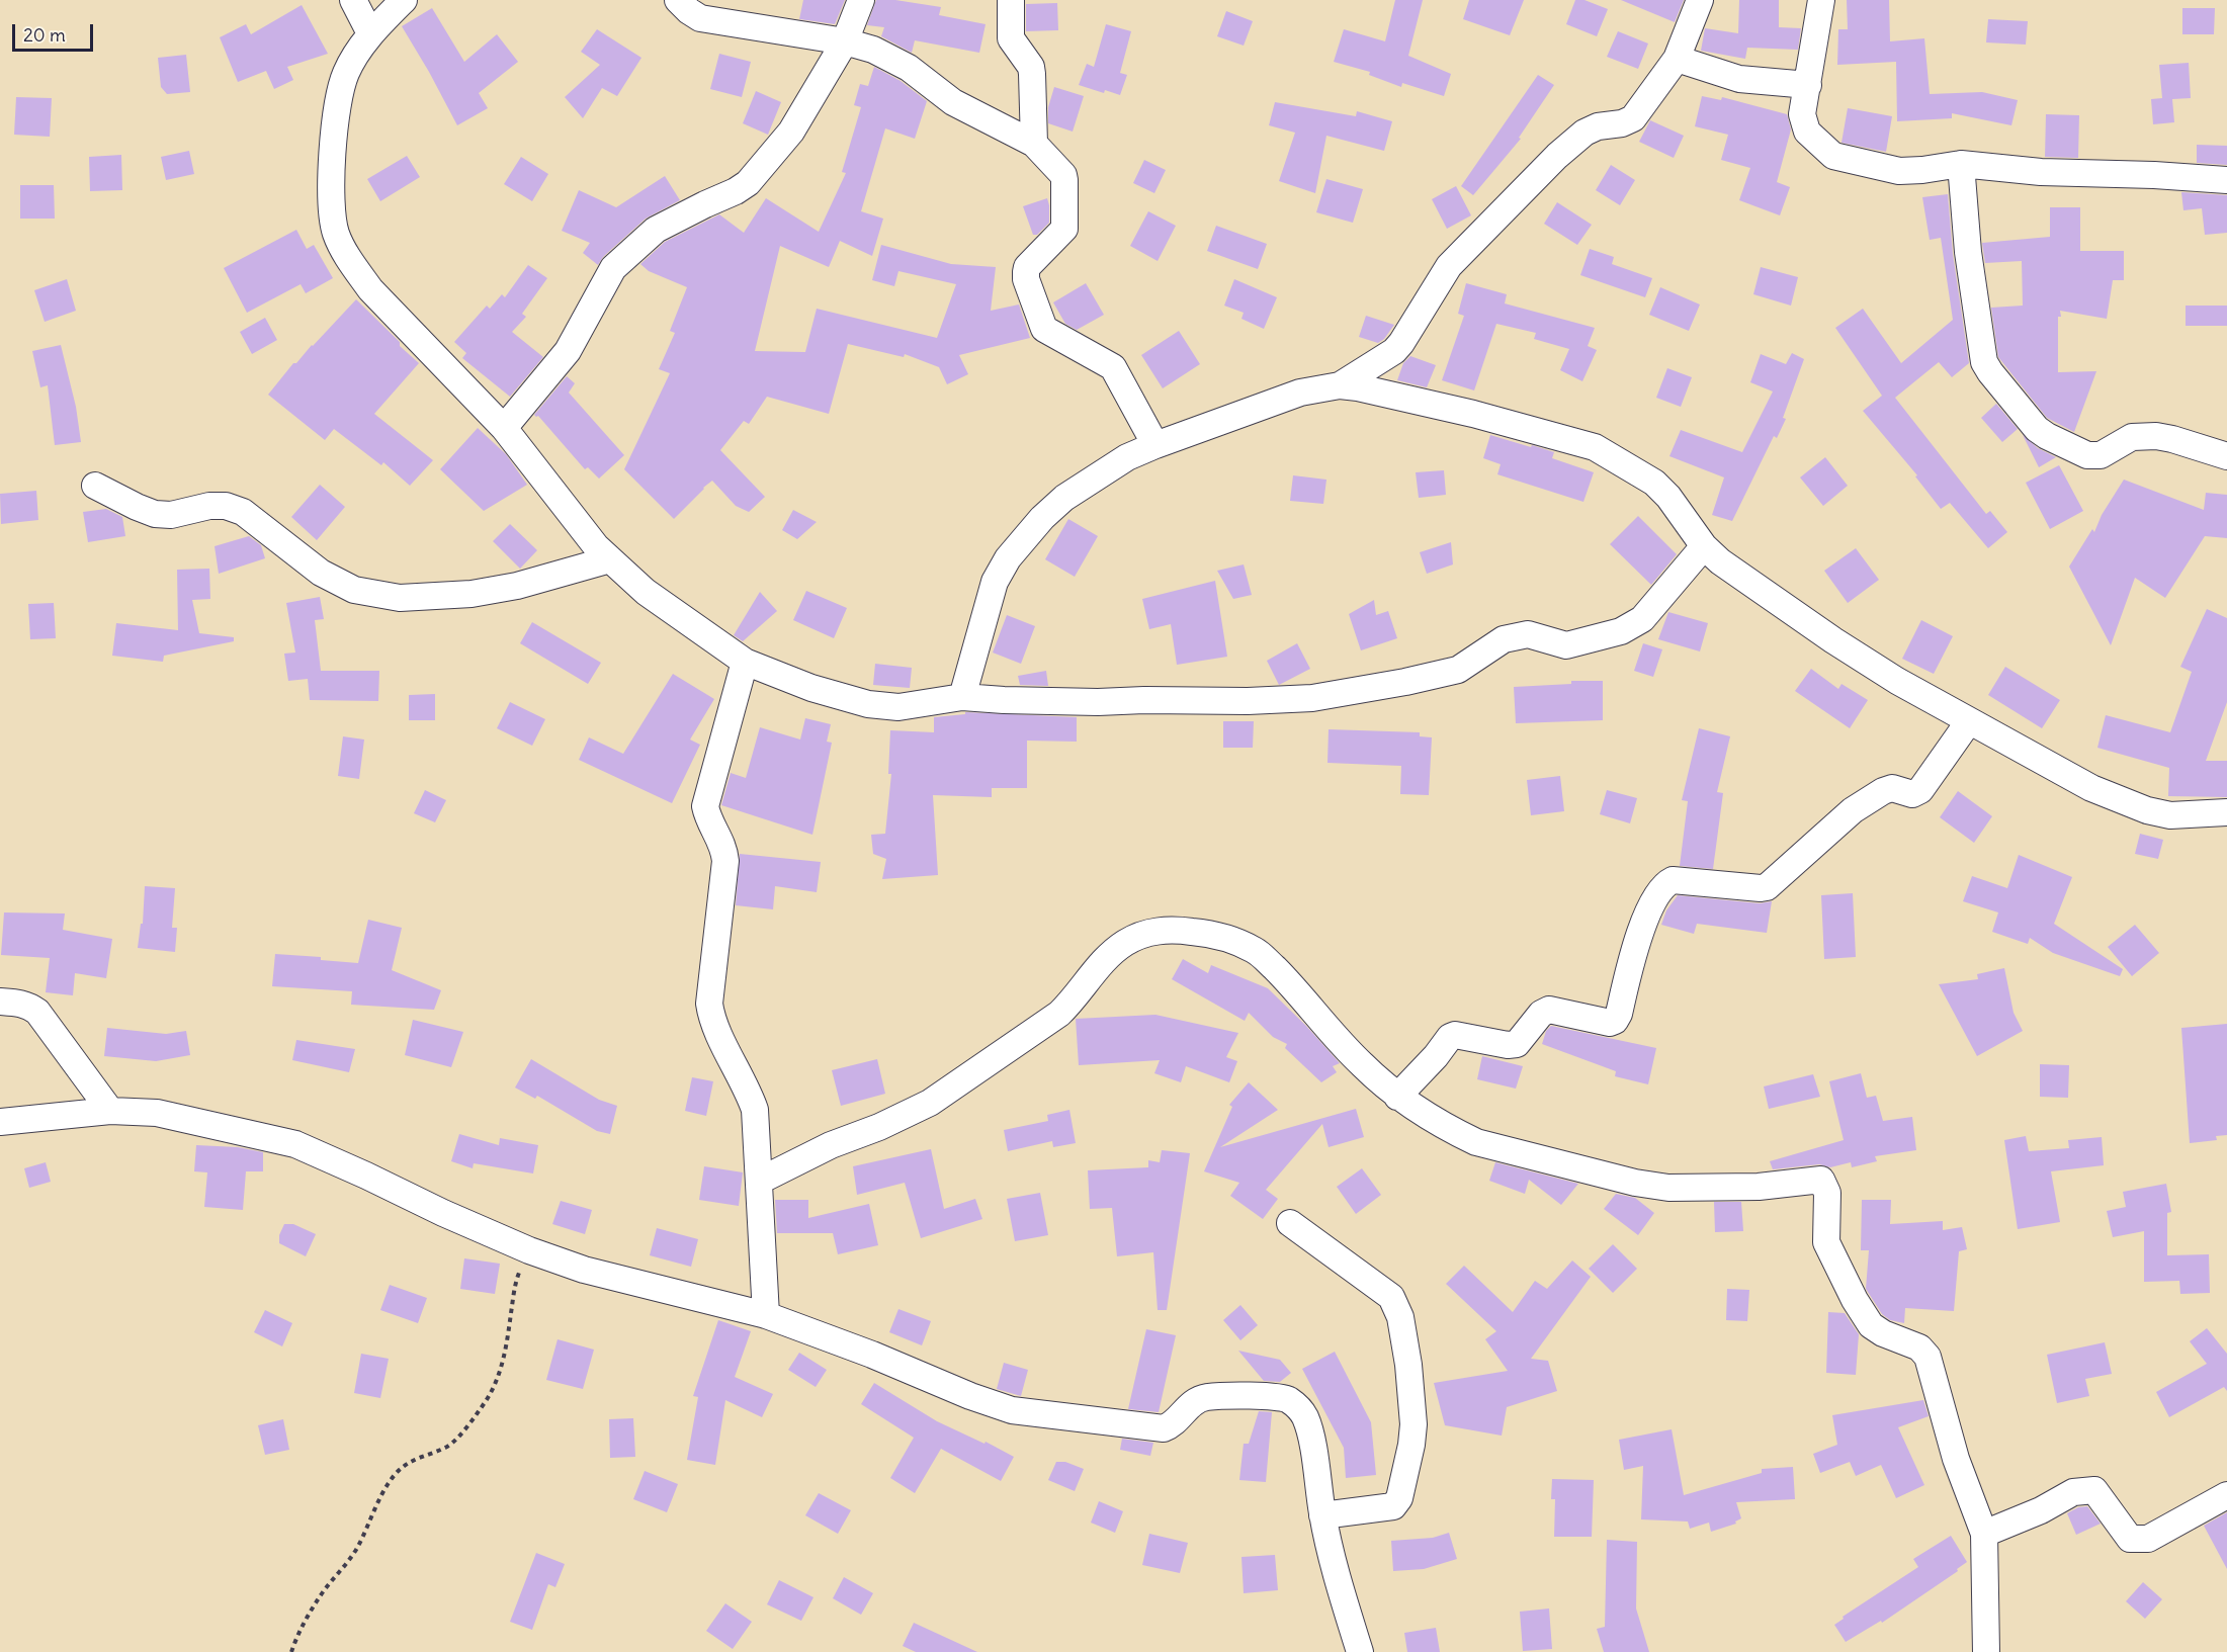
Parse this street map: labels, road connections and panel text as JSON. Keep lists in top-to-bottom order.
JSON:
{
  "scale_bar": "20 m"
}
